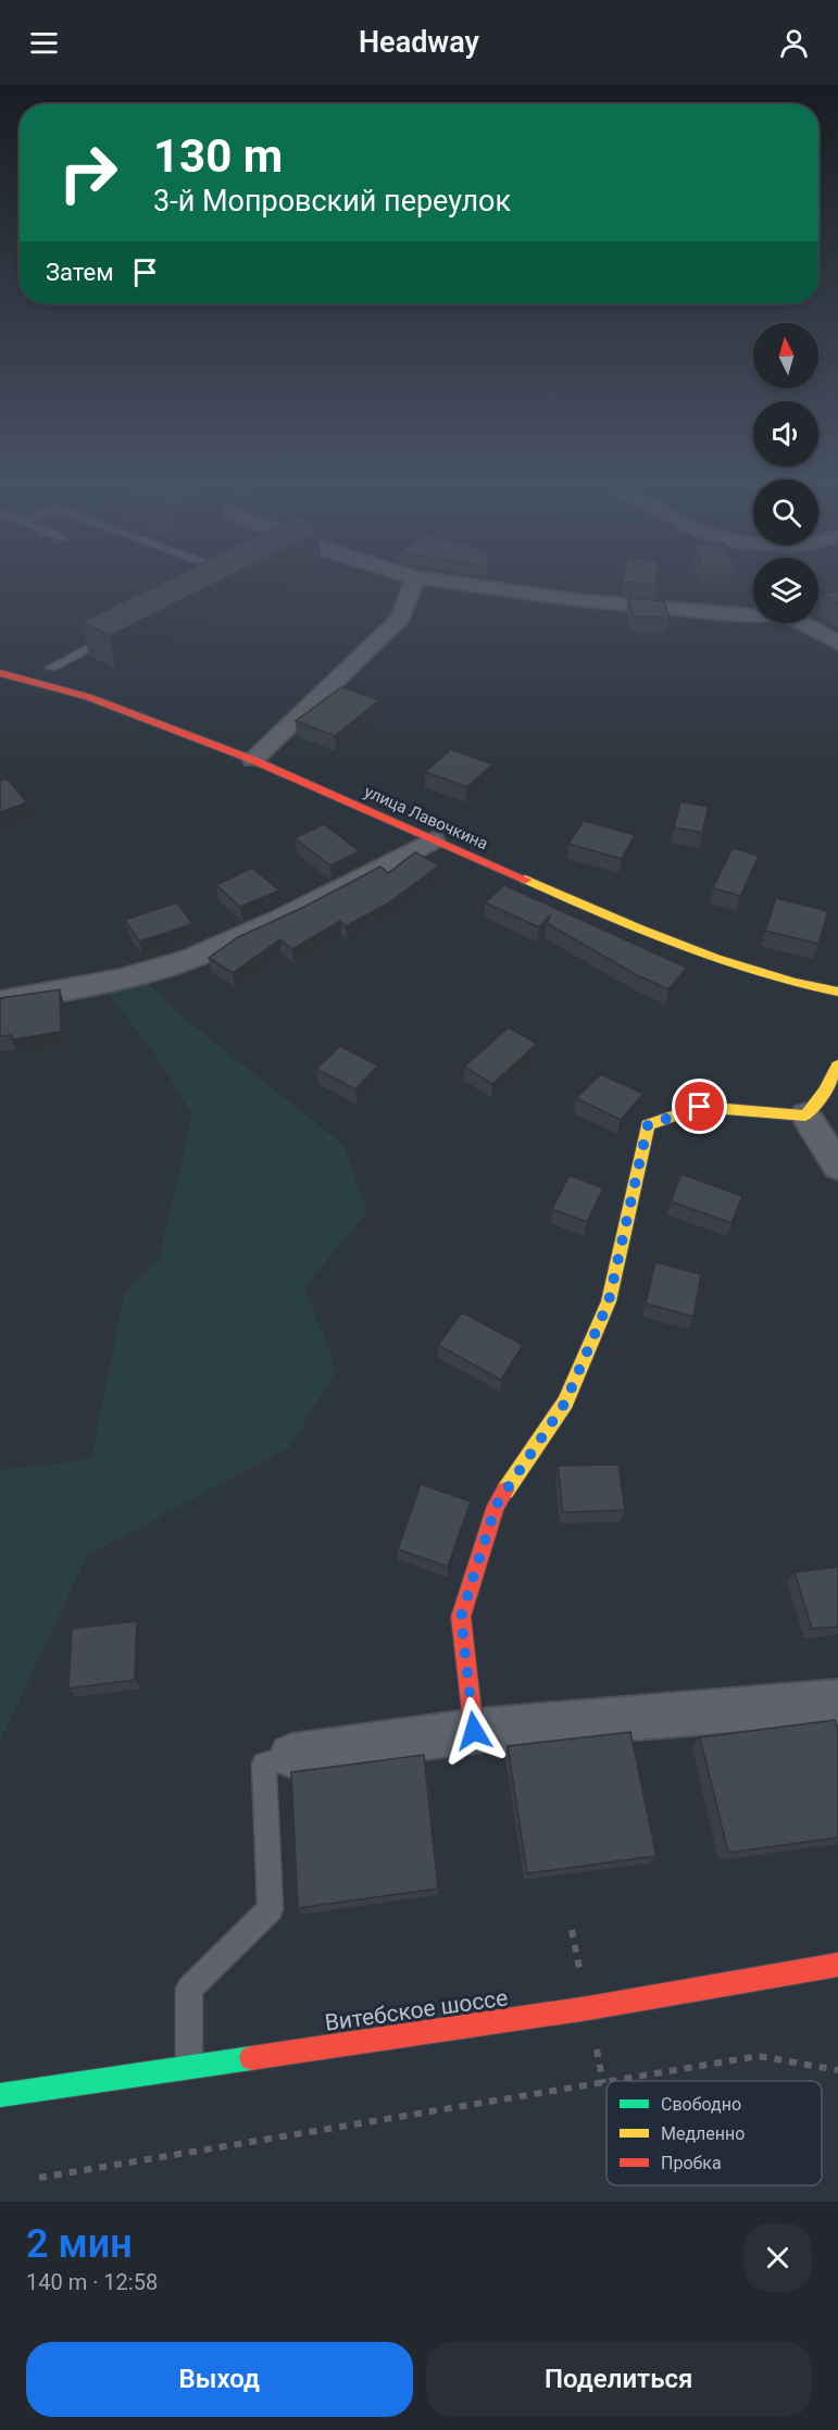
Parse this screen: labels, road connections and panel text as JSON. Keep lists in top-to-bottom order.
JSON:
{
  "streets": {
    "main road": ["улица Лавочкина", "Витебское шоссе"]
  },
  "legend": ["Свободно", "Медленно", "Пробка"],
  "north": "top",
  "page": {
    "header": "Headway",
    "turn": ["130 m", "3-й Мопровский переулок"],
    "then": "Затем",
    "heading": ["2 мин", "140 m · 12:58"],
    "buttons": ["Выход", "Поделиться"]
  }
}
